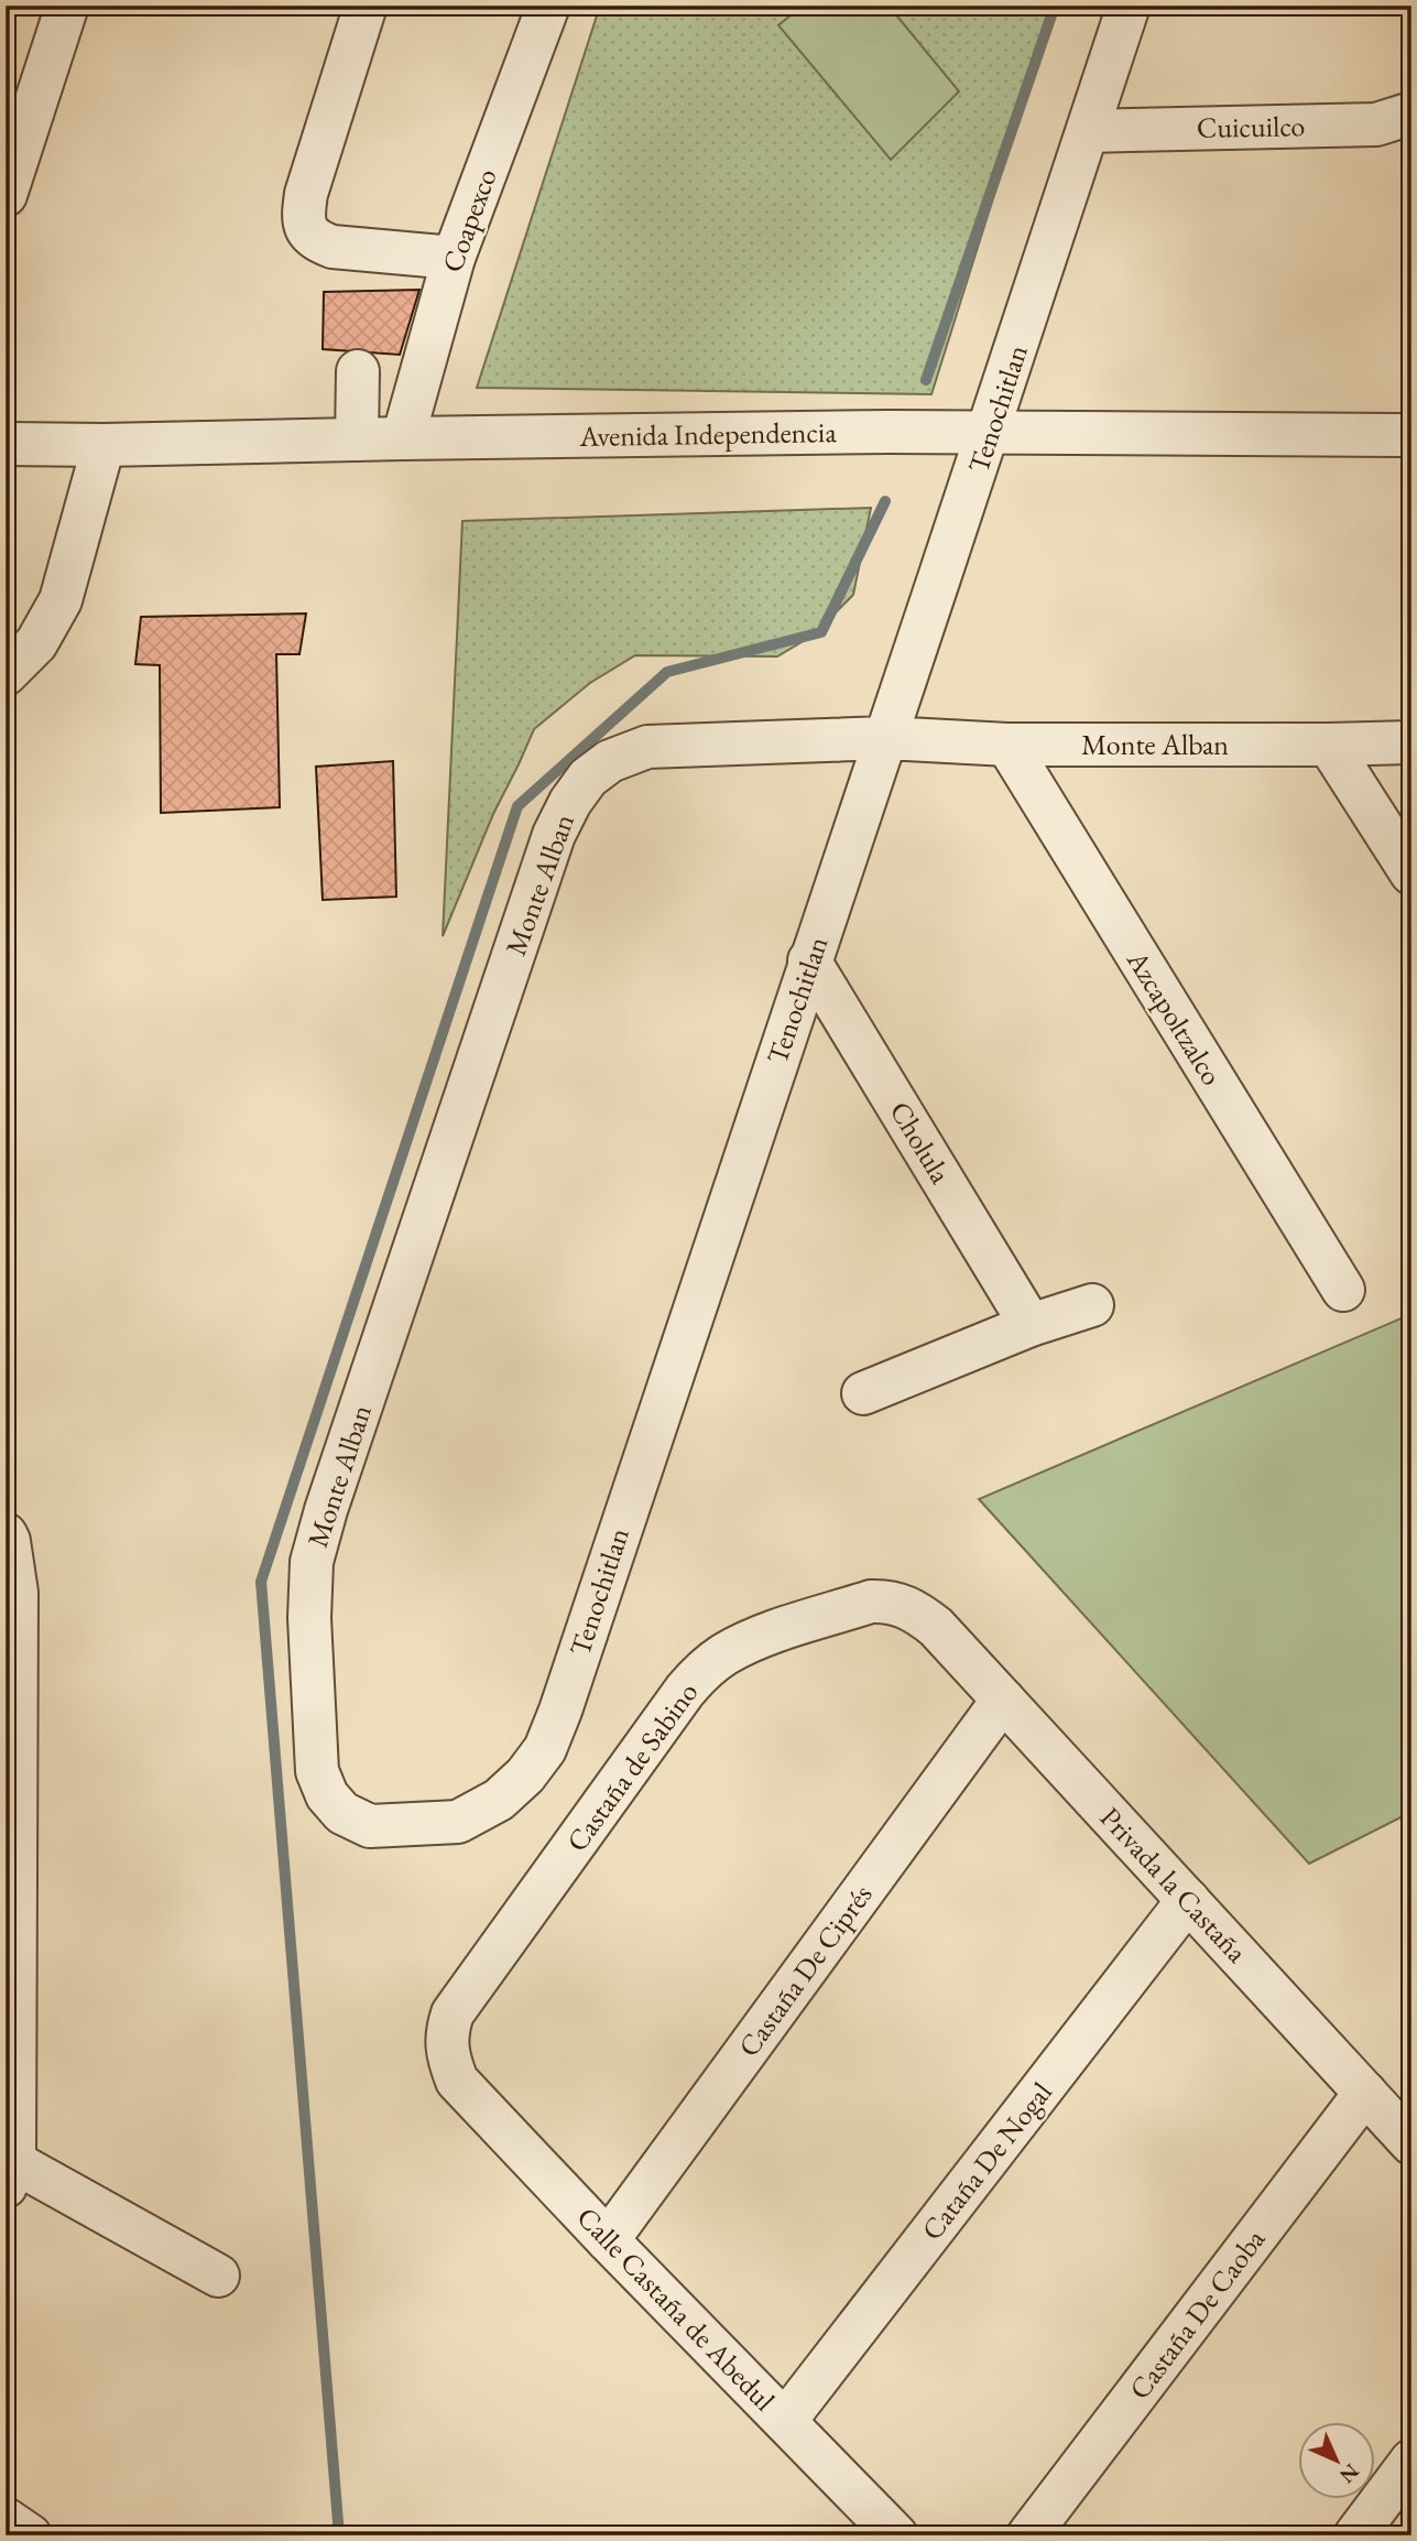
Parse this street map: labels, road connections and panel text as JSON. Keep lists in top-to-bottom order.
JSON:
{
  "streets": {
    "street": [
      "Cuicuilco",
      "Coapexco",
      "Tenochitlan",
      "Avenida Independencia",
      "Monte Alban",
      "Azcapoltzalco",
      "Cholula",
      "Castaña de Sabino",
      "Privada la Castaña",
      "Castaña De Ciprés",
      "Cataña De Nogal",
      "Calle Castaña de Abedul",
      "Castaña De Caoba"
    ]
  },
  "crossings": [
    ["Cuicuilco", "Tenochitlan"],
    ["Coapexco", "Avenida Independencia"],
    ["Tenochitlan", "Avenida Independencia"],
    ["Tenochitlan", "Monte Alban"],
    ["Tenochitlan", "Cholula"],
    ["Monte Alban", "Azcapoltzalco"],
    ["Castaña de Sabino", "Privada la Castaña"],
    ["Castaña de Sabino", "Calle Castaña de Abedul"],
    ["Privada la Castaña", "Castaña De Ciprés"],
    ["Privada la Castaña", "Cataña De Nogal"],
    ["Privada la Castaña", "Castaña De Caoba"],
    ["Castaña De Ciprés", "Calle Castaña de Abedul"],
    ["Cataña De Nogal", "Calle Castaña de Abedul"]
  ],
  "north": "bottom right"
}
